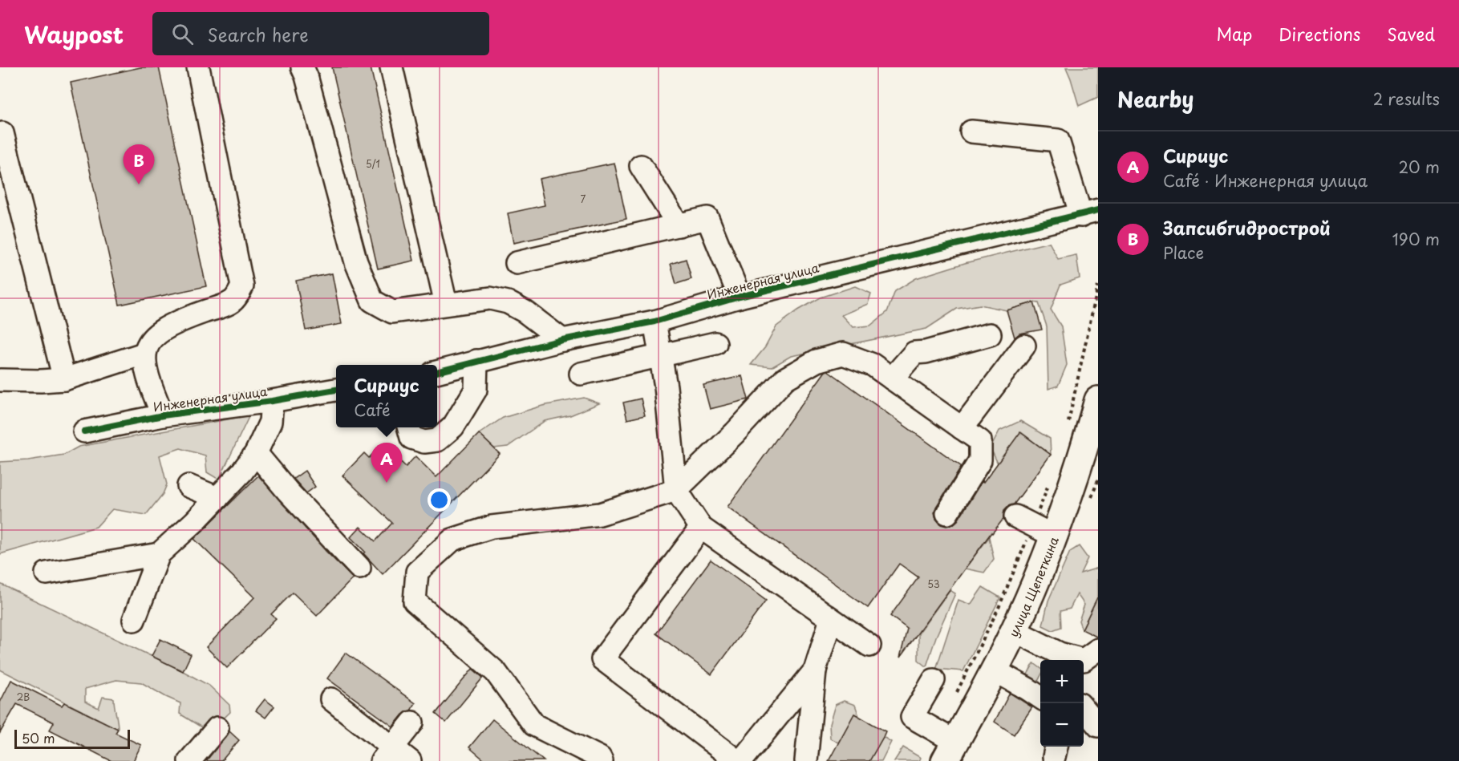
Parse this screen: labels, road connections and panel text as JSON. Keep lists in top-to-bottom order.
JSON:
{
  "streets": {
    "main road": ["улица Щепеткина"],
    "street": ["Инженерная улица"]
  },
  "house_numbers": [
    "5/1",
    "7",
    "53",
    "2В"
  ],
  "scale_bar": "50 m",
  "page": {
    "header": "Waypost",
    "search": "Search here",
    "nav": ["Map", "Directions", "Saved"],
    "heading": ["Nearby", "2 results"],
    "list": [
      {
        "mark": "A",
        "name": "Сириус",
        "note": "Café · Инженерная улица",
        "value": "20 m"
      },
      {
        "mark": "B",
        "name": "Запсибгидрострой",
        "note": "Place",
        "value": "190 m"
      }
    ],
    "pins": ["B", "A"],
    "popup": ["Сириус", "Café"],
    "map_buttons": ["+", "−"],
    "scale": "50 m"
  }
}
